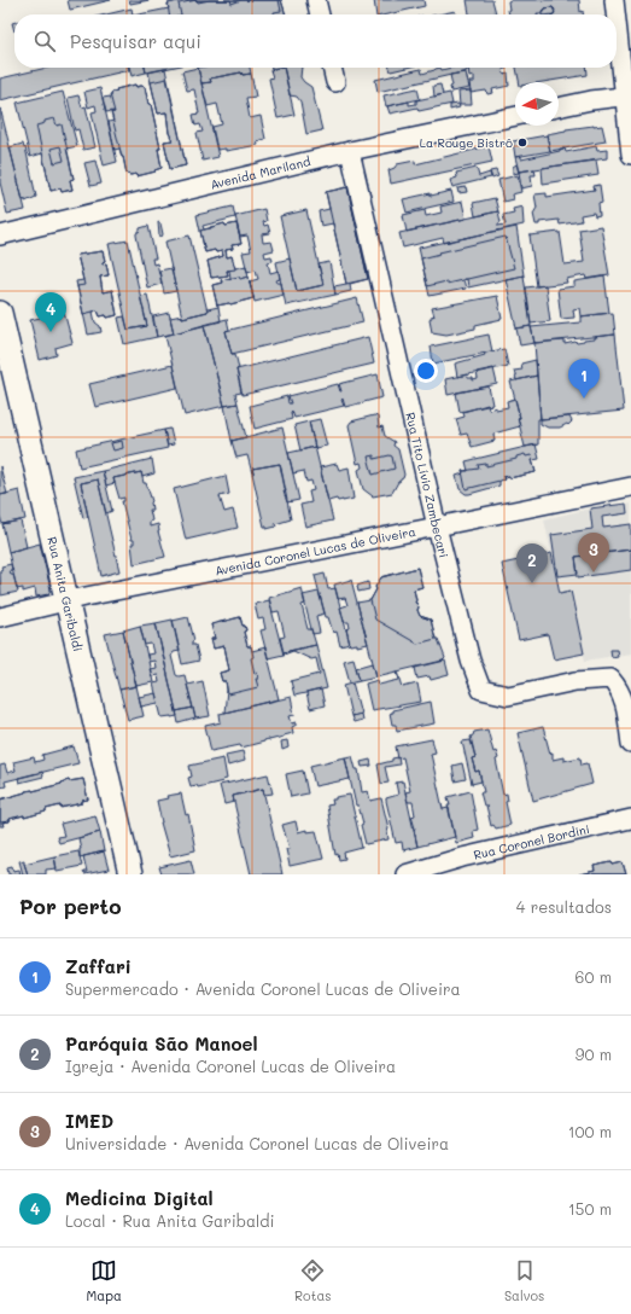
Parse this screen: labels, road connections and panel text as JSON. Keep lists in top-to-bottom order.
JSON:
{
  "streets": {
    "main road": ["Rua Anita Garibaldi"],
    "street": [
      "Avenida Mariland",
      "Rua Tito Lívio Zambecari",
      "Avenida Coronel Lucas de Oliveira",
      "Rua Coronel Bordini"
    ]
  },
  "crossings": [
    ["Avenida Mariland", "Rua Tito Lívio Zambecari"],
    ["Rua Tito Lívio Zambecari", "Avenida Coronel Lucas de Oliveira"],
    ["Avenida Coronel Lucas de Oliveira", "Rua Anita Garibaldi"]
  ],
  "places": ["La Rouge Bistrô"],
  "north": "left",
  "page": {
    "search": "Pesquisar aqui",
    "pins": [
      "4",
      "1",
      "3",
      "2"
    ],
    "heading": ["Por perto", "4 resultados"],
    "list": [
      {
        "mark": "1",
        "name": "Zaffari",
        "note": "Supermercado · Avenida Coronel Lucas de Oliveira",
        "value": "60 m"
      },
      {
        "mark": "2",
        "name": "Paróquia São Manoel",
        "note": "Igreja · Avenida Coronel Lucas de Oliveira",
        "value": "90 m"
      },
      {
        "mark": "3",
        "name": "IMED",
        "note": "Universidade · Avenida Coronel Lucas de Oliveira",
        "value": "100 m"
      },
      {
        "mark": "4",
        "name": "Medicina Digital",
        "note": "Local · Rua Anita Garibaldi",
        "value": "150 m"
      }
    ],
    "nav": ["Mapa", "Rotas", "Salvos"]
  }
}
